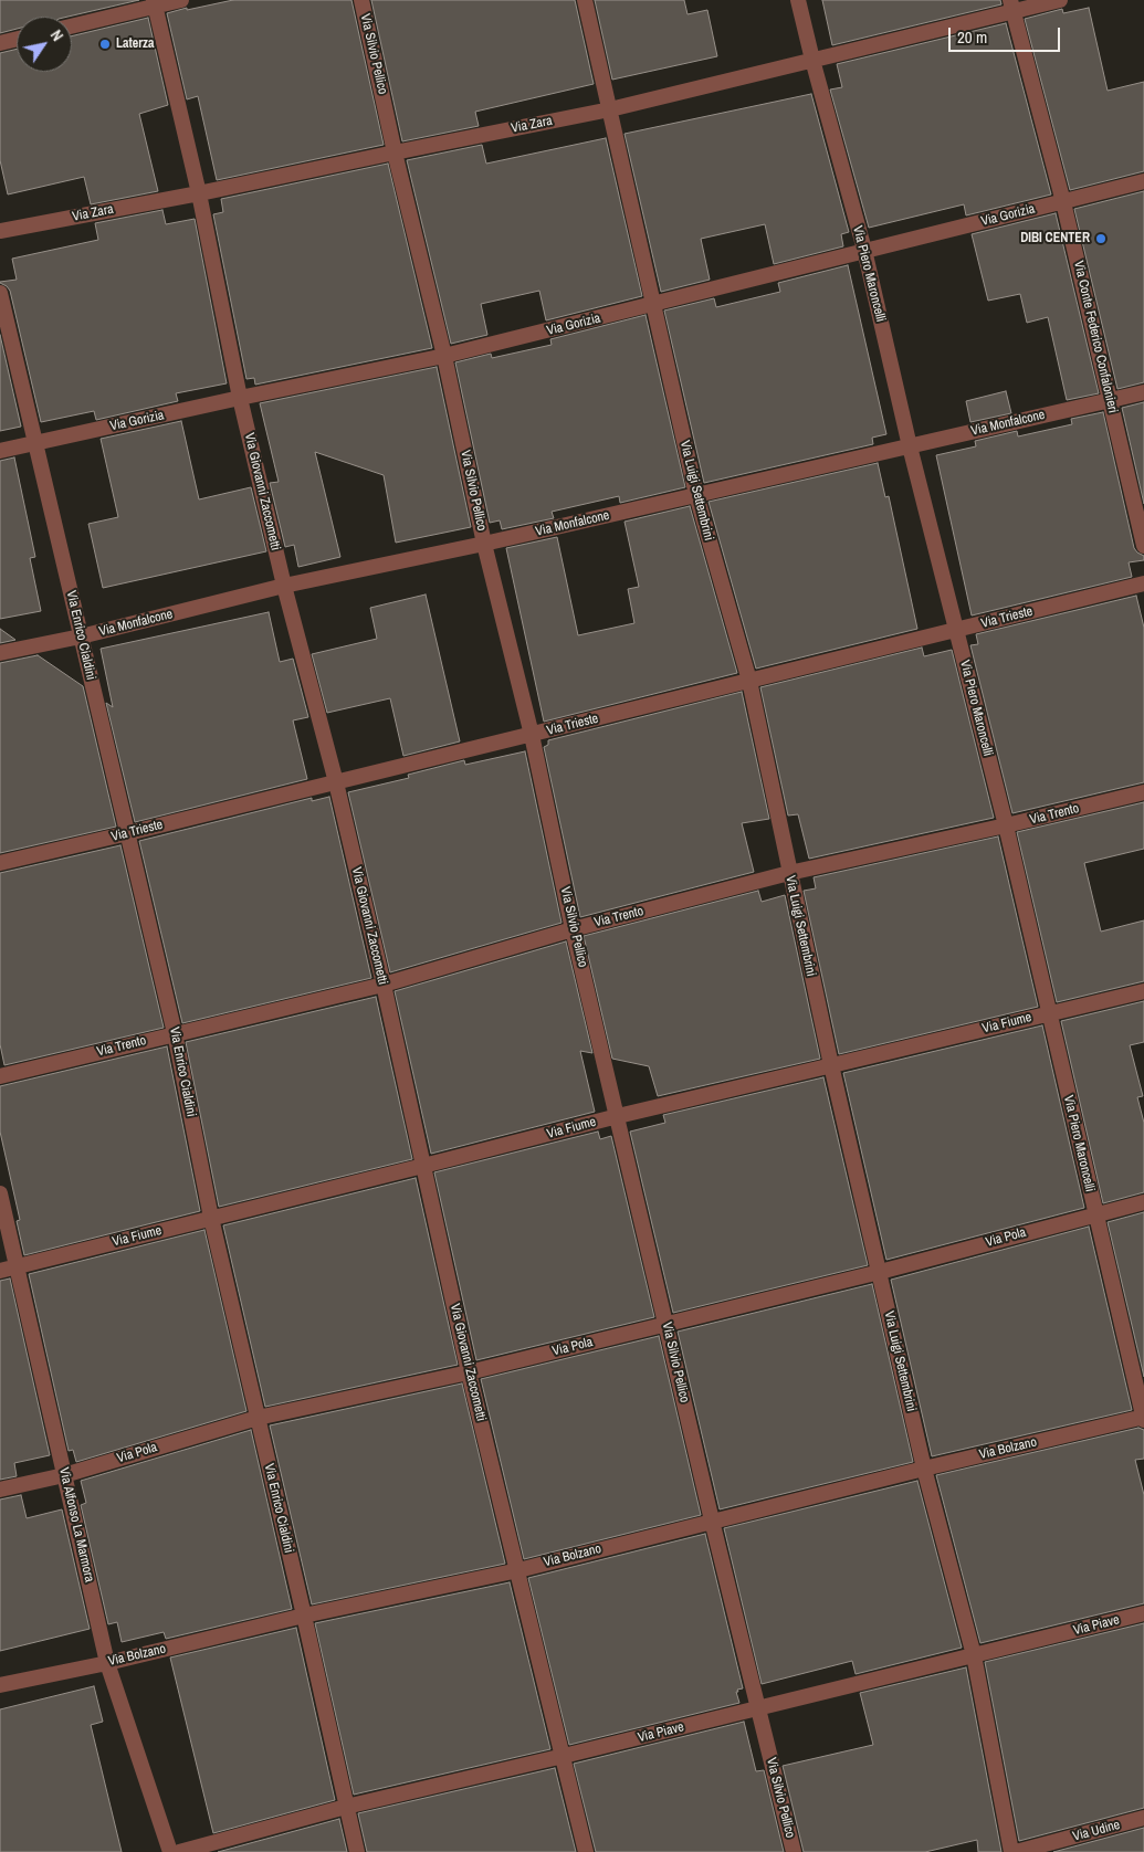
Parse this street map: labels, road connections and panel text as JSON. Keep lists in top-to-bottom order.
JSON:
{
  "streets": {
    "street": [
      "Via Silvio Pellico",
      "Via Zara",
      "Via Gorizia",
      "Via Piero Maroncelli",
      "Via Conte Federico Confalonieri",
      "Via Monfalcone",
      "Via Luigi Settembrini",
      "Via Giovanni Zaccometti",
      "Via Trieste",
      "Via Enrico Cialdini",
      "Via Trento",
      "Via Fiume",
      "Via Pola",
      "Via Bolzano",
      "Via Alfonso La Marmora",
      "Via Piave",
      "Via Udine"
    ]
  },
  "crossings": [
    ["Via Silvio Pellico", "Via Zara"],
    ["Via Silvio Pellico", "Via Gorizia"],
    ["Via Silvio Pellico", "Via Monfalcone"],
    ["Via Silvio Pellico", "Via Trieste"],
    ["Via Silvio Pellico", "Via Trento"],
    ["Via Silvio Pellico", "Via Fiume"],
    ["Via Silvio Pellico", "Via Pola"],
    ["Via Silvio Pellico", "Via Bolzano"],
    ["Via Silvio Pellico", "Via Piave"],
    ["Via Zara", "Via Piero Maroncelli"],
    ["Via Zara", "Via Conte Federico Confalonieri"],
    ["Via Zara", "Via Luigi Settembrini"],
    ["Via Zara", "Via Giovanni Zaccometti"],
    ["Via Gorizia", "Via Piero Maroncelli"],
    ["Via Gorizia", "Via Conte Federico Confalonieri"],
    ["Via Gorizia", "Via Luigi Settembrini"],
    ["Via Gorizia", "Via Giovanni Zaccometti"],
    ["Via Gorizia", "Via Enrico Cialdini"],
    ["Via Piero Maroncelli", "Via Monfalcone"],
    ["Via Piero Maroncelli", "Via Trieste"],
    ["Via Piero Maroncelli", "Via Trento"],
    ["Via Piero Maroncelli", "Via Fiume"],
    ["Via Piero Maroncelli", "Via Pola"],
    ["Via Piero Maroncelli", "Via Bolzano"],
    ["Via Conte Federico Confalonieri", "Via Monfalcone"],
    ["Via Monfalcone", "Via Luigi Settembrini"],
    ["Via Monfalcone", "Via Giovanni Zaccometti"],
    ["Via Monfalcone", "Via Enrico Cialdini"],
    ["Via Luigi Settembrini", "Via Trieste"],
    ["Via Luigi Settembrini", "Via Trento"],
    ["Via Luigi Settembrini", "Via Fiume"],
    ["Via Luigi Settembrini", "Via Pola"],
    ["Via Luigi Settembrini", "Via Bolzano"],
    ["Via Luigi Settembrini", "Via Piave"],
    ["Via Luigi Settembrini", "Via Udine"],
    ["Via Giovanni Zaccometti", "Via Trieste"],
    ["Via Giovanni Zaccometti", "Via Trento"],
    ["Via Giovanni Zaccometti", "Via Fiume"],
    ["Via Giovanni Zaccometti", "Via Pola"],
    ["Via Giovanni Zaccometti", "Via Bolzano"],
    ["Via Giovanni Zaccometti", "Via Piave"],
    ["Via Trieste", "Via Enrico Cialdini"],
    ["Via Enrico Cialdini", "Via Trento"],
    ["Via Enrico Cialdini", "Via Fiume"],
    ["Via Enrico Cialdini", "Via Pola"],
    ["Via Enrico Cialdini", "Via Bolzano"],
    ["Via Enrico Cialdini", "Via Piave"],
    ["Via Fiume", "Via Alfonso La Marmora"],
    ["Via Pola", "Via Alfonso La Marmora"],
    ["Via Bolzano", "Via Alfonso La Marmora"]
  ],
  "places": ["Laterza", "DIBI CENTER"],
  "scale_bar": "20 m",
  "north": "top right"
}
